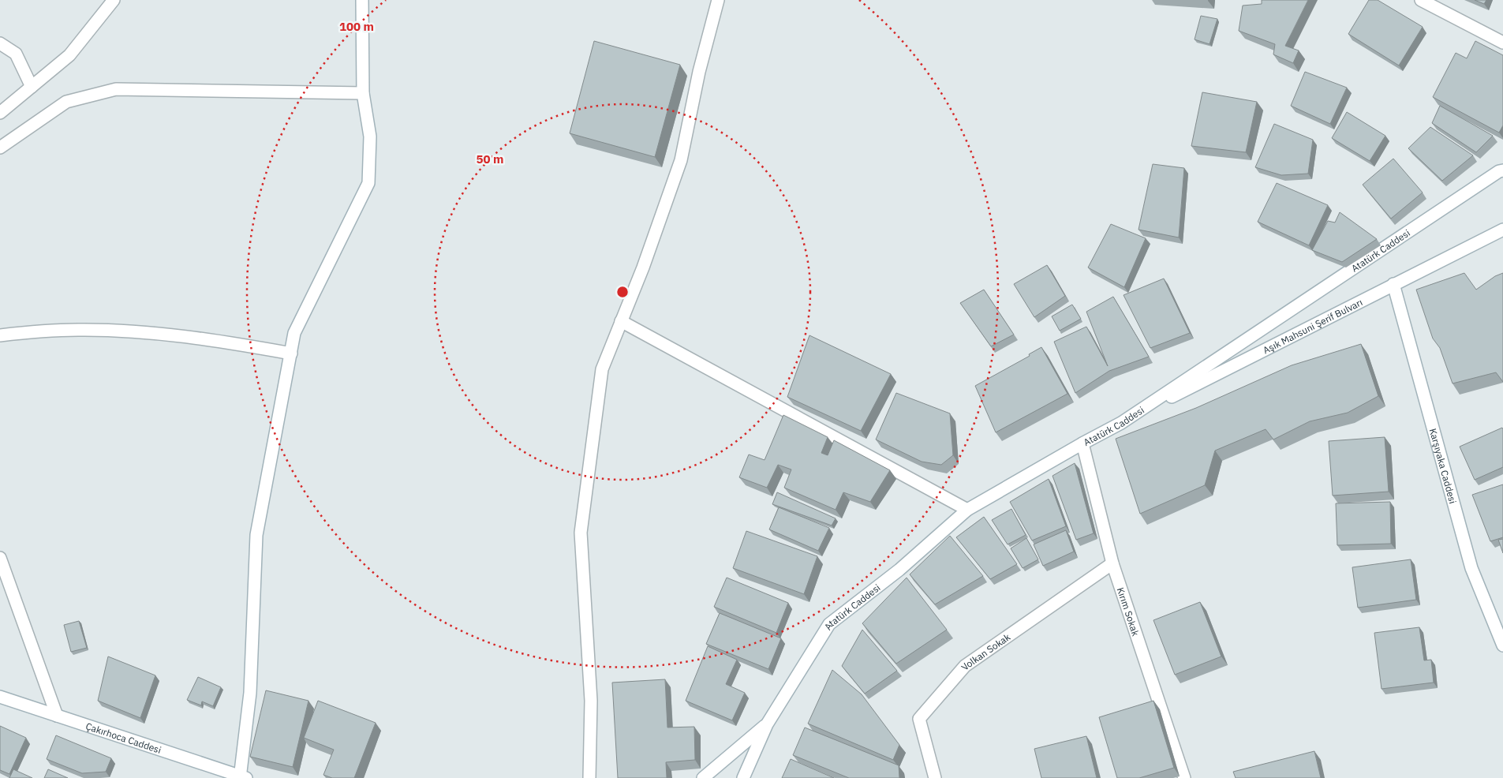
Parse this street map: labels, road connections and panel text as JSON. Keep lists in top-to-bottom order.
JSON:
{
  "streets": {
    "street": [
      "Atatürk Caddesi",
      "Aşık Mahsuni Şerif Bulvarı",
      "Karşıyaka Caddesi",
      "Kırım Sokak",
      "Volkan Sokak",
      "Çakırhoca Caddesi"
    ]
  },
  "crossings": [
    ["Atatürk Caddesi", "Aşık Mahsuni Şerif Bulvarı"],
    ["Atatürk Caddesi", "Kırım Sokak"],
    ["Aşık Mahsuni Şerif Bulvarı", "Karşıyaka Caddesi"],
    ["Kırım Sokak", "Volkan Sokak"]
  ],
  "rings": ["100 m", "50 m"]
}
